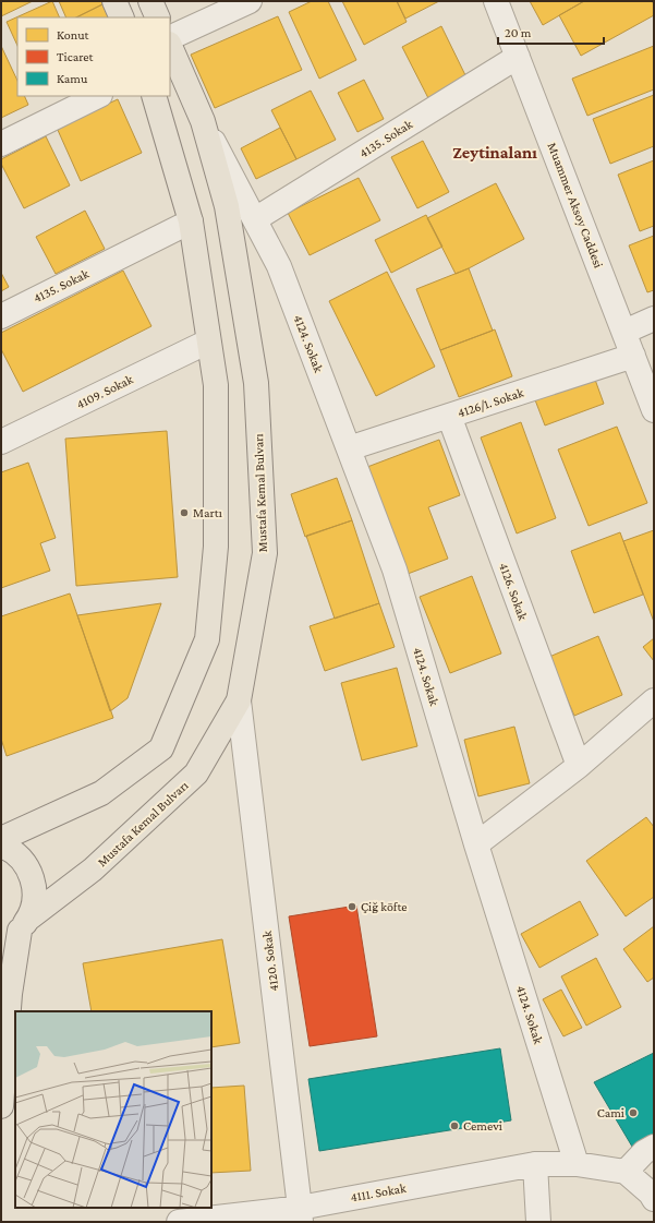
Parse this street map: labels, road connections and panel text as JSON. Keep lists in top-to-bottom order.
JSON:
{
  "streets": {
    "main road": ["Mustafa Kemal Bulvarı"],
    "street": [
      "4135. Sokak",
      "Muammer Aksoy Caddesi",
      "4124. Sokak",
      "4109. Sokak",
      "4126/1. Sokak",
      "4126. Sokak",
      "4120. Sokak",
      "4111. Sokak"
    ]
  },
  "crossings": [
    ["4135. Sokak", "Muammer Aksoy Caddesi"],
    ["4135. Sokak", "4124. Sokak"],
    ["Muammer Aksoy Caddesi", "4126/1. Sokak"],
    ["4124. Sokak", "4126/1. Sokak"],
    ["4124. Sokak", "Mustafa Kemal Bulvarı"],
    ["4124. Sokak", "4111. Sokak"],
    ["4126/1. Sokak", "4126. Sokak"],
    ["Mustafa Kemal Bulvarı", "4120. Sokak"],
    ["4120. Sokak", "4111. Sokak"]
  ],
  "districts": ["Zeytinalanı"],
  "places": [
    "Martı",
    "Çiğ köfte",
    "Cami",
    "Cemevi"
  ],
  "legend": ["Konut", "Ticaret", "Kamu"],
  "scale_bar": "20 m"
}
